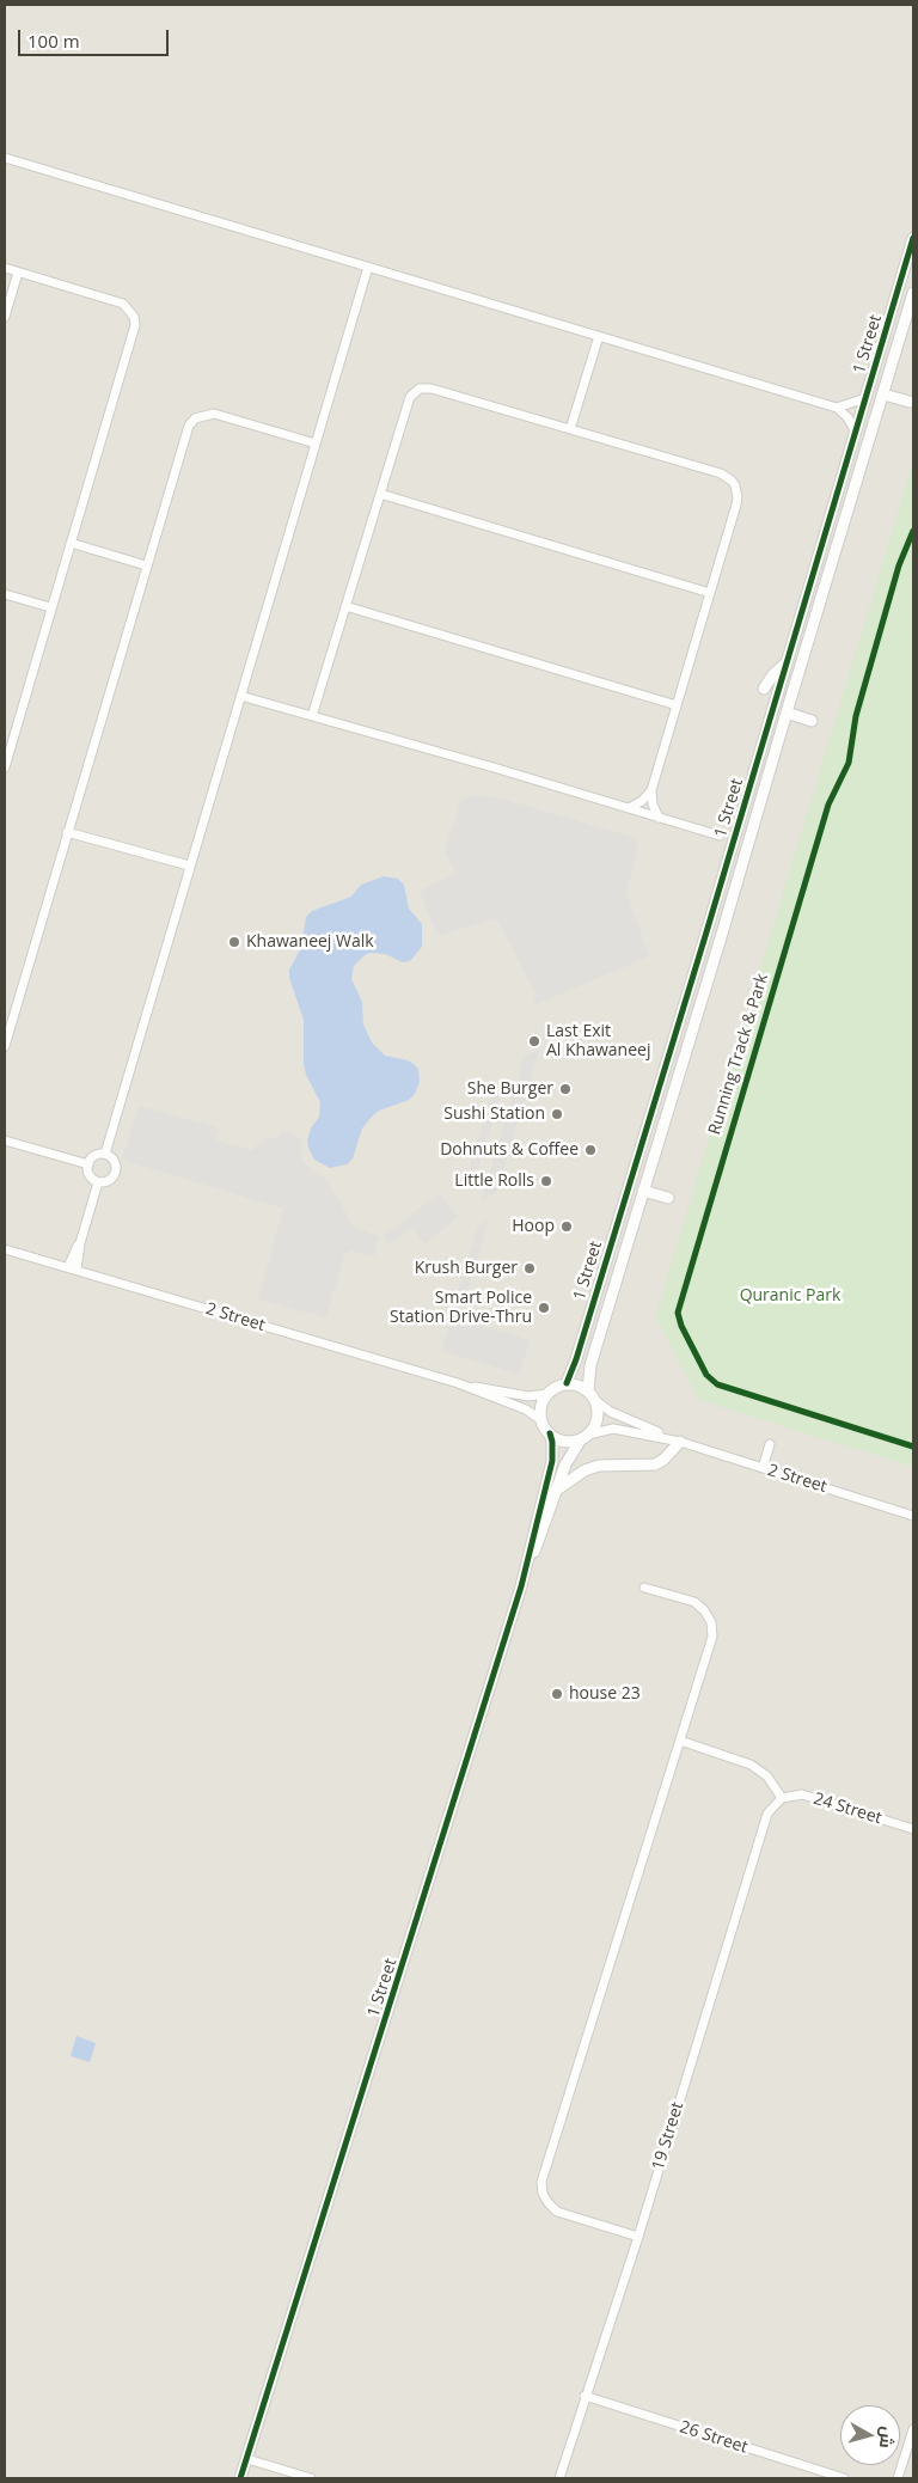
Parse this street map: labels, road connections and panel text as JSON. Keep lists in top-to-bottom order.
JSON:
{
  "streets": {
    "street": [
      "1 Street",
      "2 Street",
      "24 Street",
      "19 Street",
      "26 Street"
    ],
    "cycle path": ["Running Track & Park"]
  },
  "crossings": [
    ["1 Street", "2 Street"],
    ["24 Street", "19 Street"],
    ["19 Street", "26 Street"]
  ],
  "parks": ["Quranic Park"],
  "places": [
    "Khawaneej Walk",
    "Last Exit Al Khawaneej",
    "She Burger",
    "Sushi Station",
    "Dohnuts & Coffee",
    "Little Rolls",
    "Hoop",
    "Krush Burger",
    "Smart Police Station Drive-Thru",
    "house 23"
  ],
  "scale_bar": "100 m",
  "north": "right"
}
